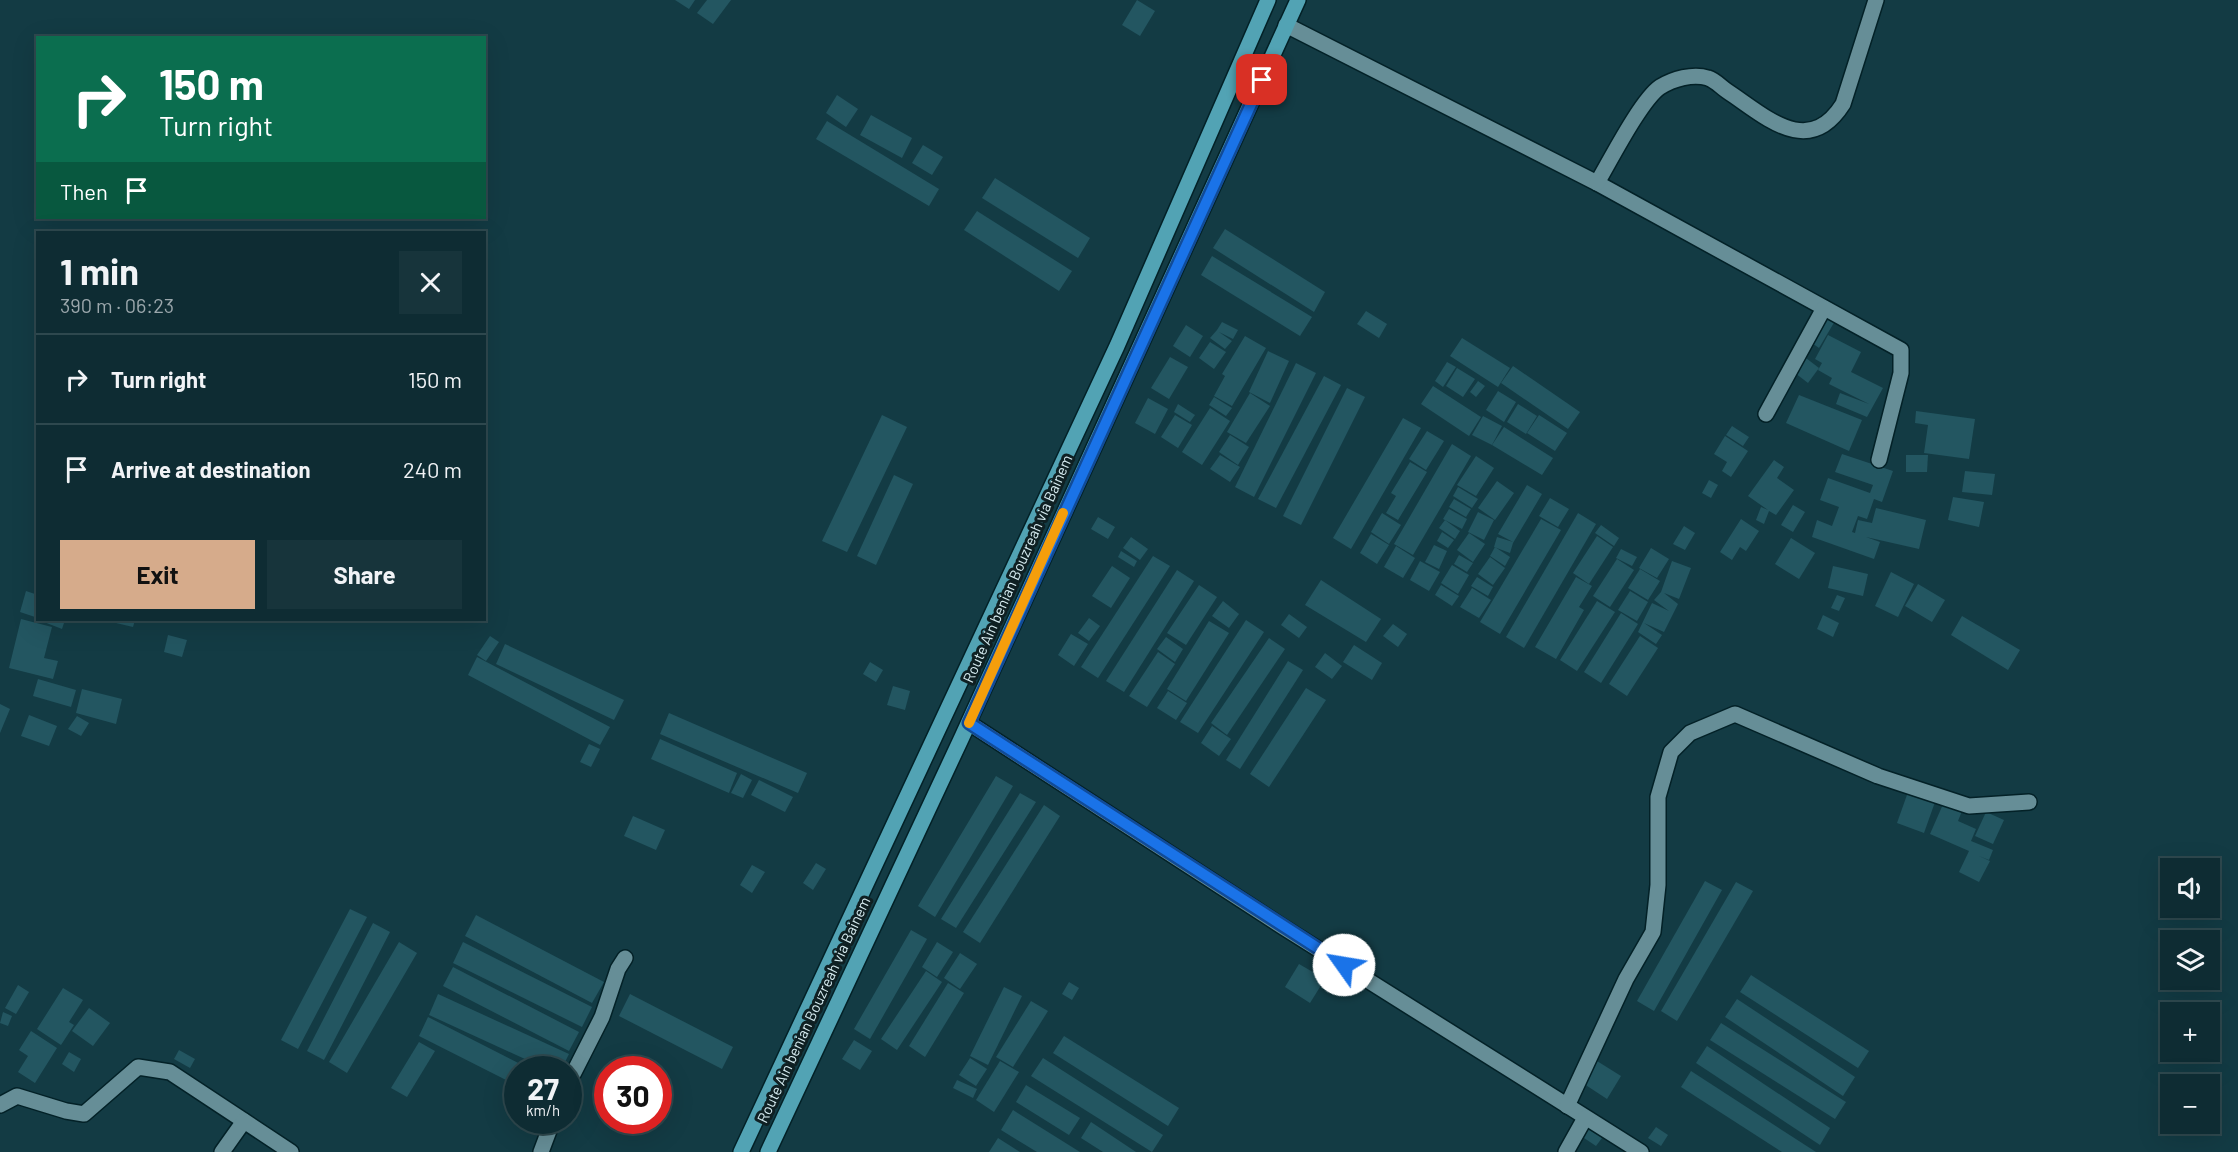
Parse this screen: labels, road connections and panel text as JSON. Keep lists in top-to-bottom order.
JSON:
{
  "streets": {
    "main road": ["Route Ain benian Bouzreah via Bainem"]
  },
  "page": {
    "turn": ["150 m", "Turn right"],
    "then": "Then",
    "heading": ["1 min", "390 m · 06:23"],
    "list": [
      {
        "name": "Turn right",
        "value": "150 m"
      },
      {
        "name": "Arrive at destination",
        "value": "240 m"
      }
    ],
    "buttons": ["Exit", "Share"],
    "map_buttons": ["+", "−"],
    "speed": "27 km/h",
    "limit": "30"
  }
}
